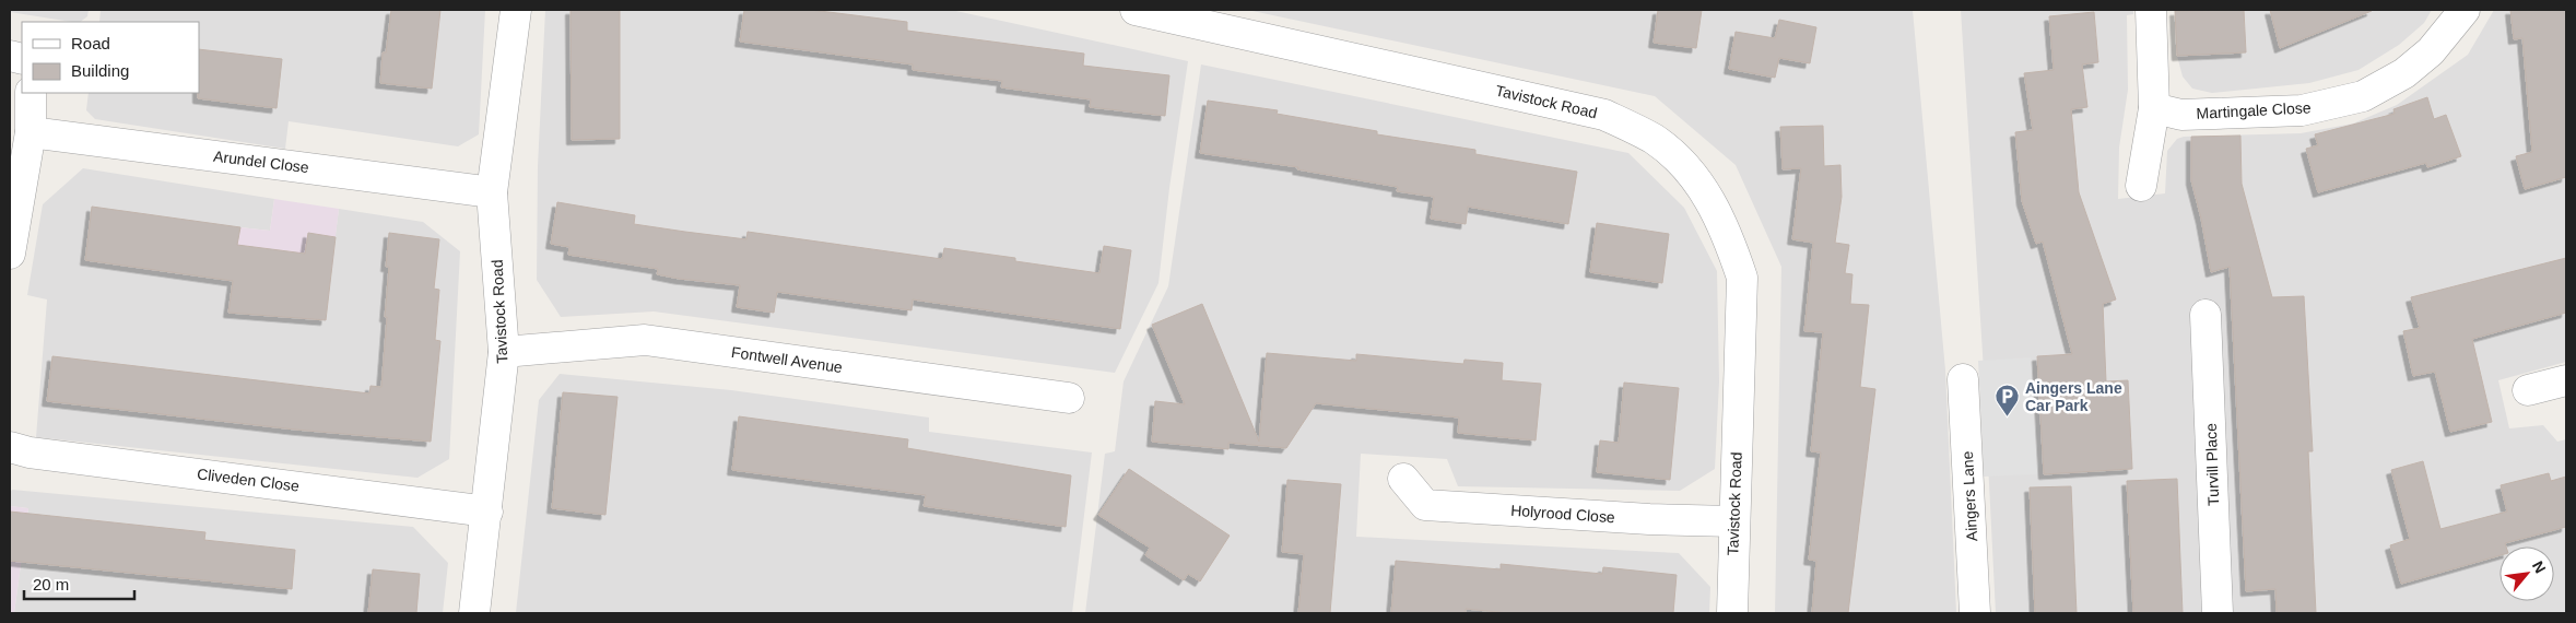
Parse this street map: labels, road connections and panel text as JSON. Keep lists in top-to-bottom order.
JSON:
{
  "streets": {
    "street": [
      "Tavistock Road",
      "Martingale Close",
      "Arundel Close",
      "Fontwell Avenue",
      "Turvill Place",
      "Cliveden Close",
      "Aingers Lane",
      "Holyrood Close"
    ]
  },
  "crossings": [
    ["Tavistock Road", "Arundel Close"],
    ["Tavistock Road", "Fontwell Avenue"],
    ["Tavistock Road", "Cliveden Close"],
    ["Tavistock Road", "Holyrood Close"]
  ],
  "places": {
    "parking": ["Aingers Lane Car Park"]
  },
  "legend": ["Road", "Building"],
  "scale_bar": "20 m",
  "north": "top right"
}
